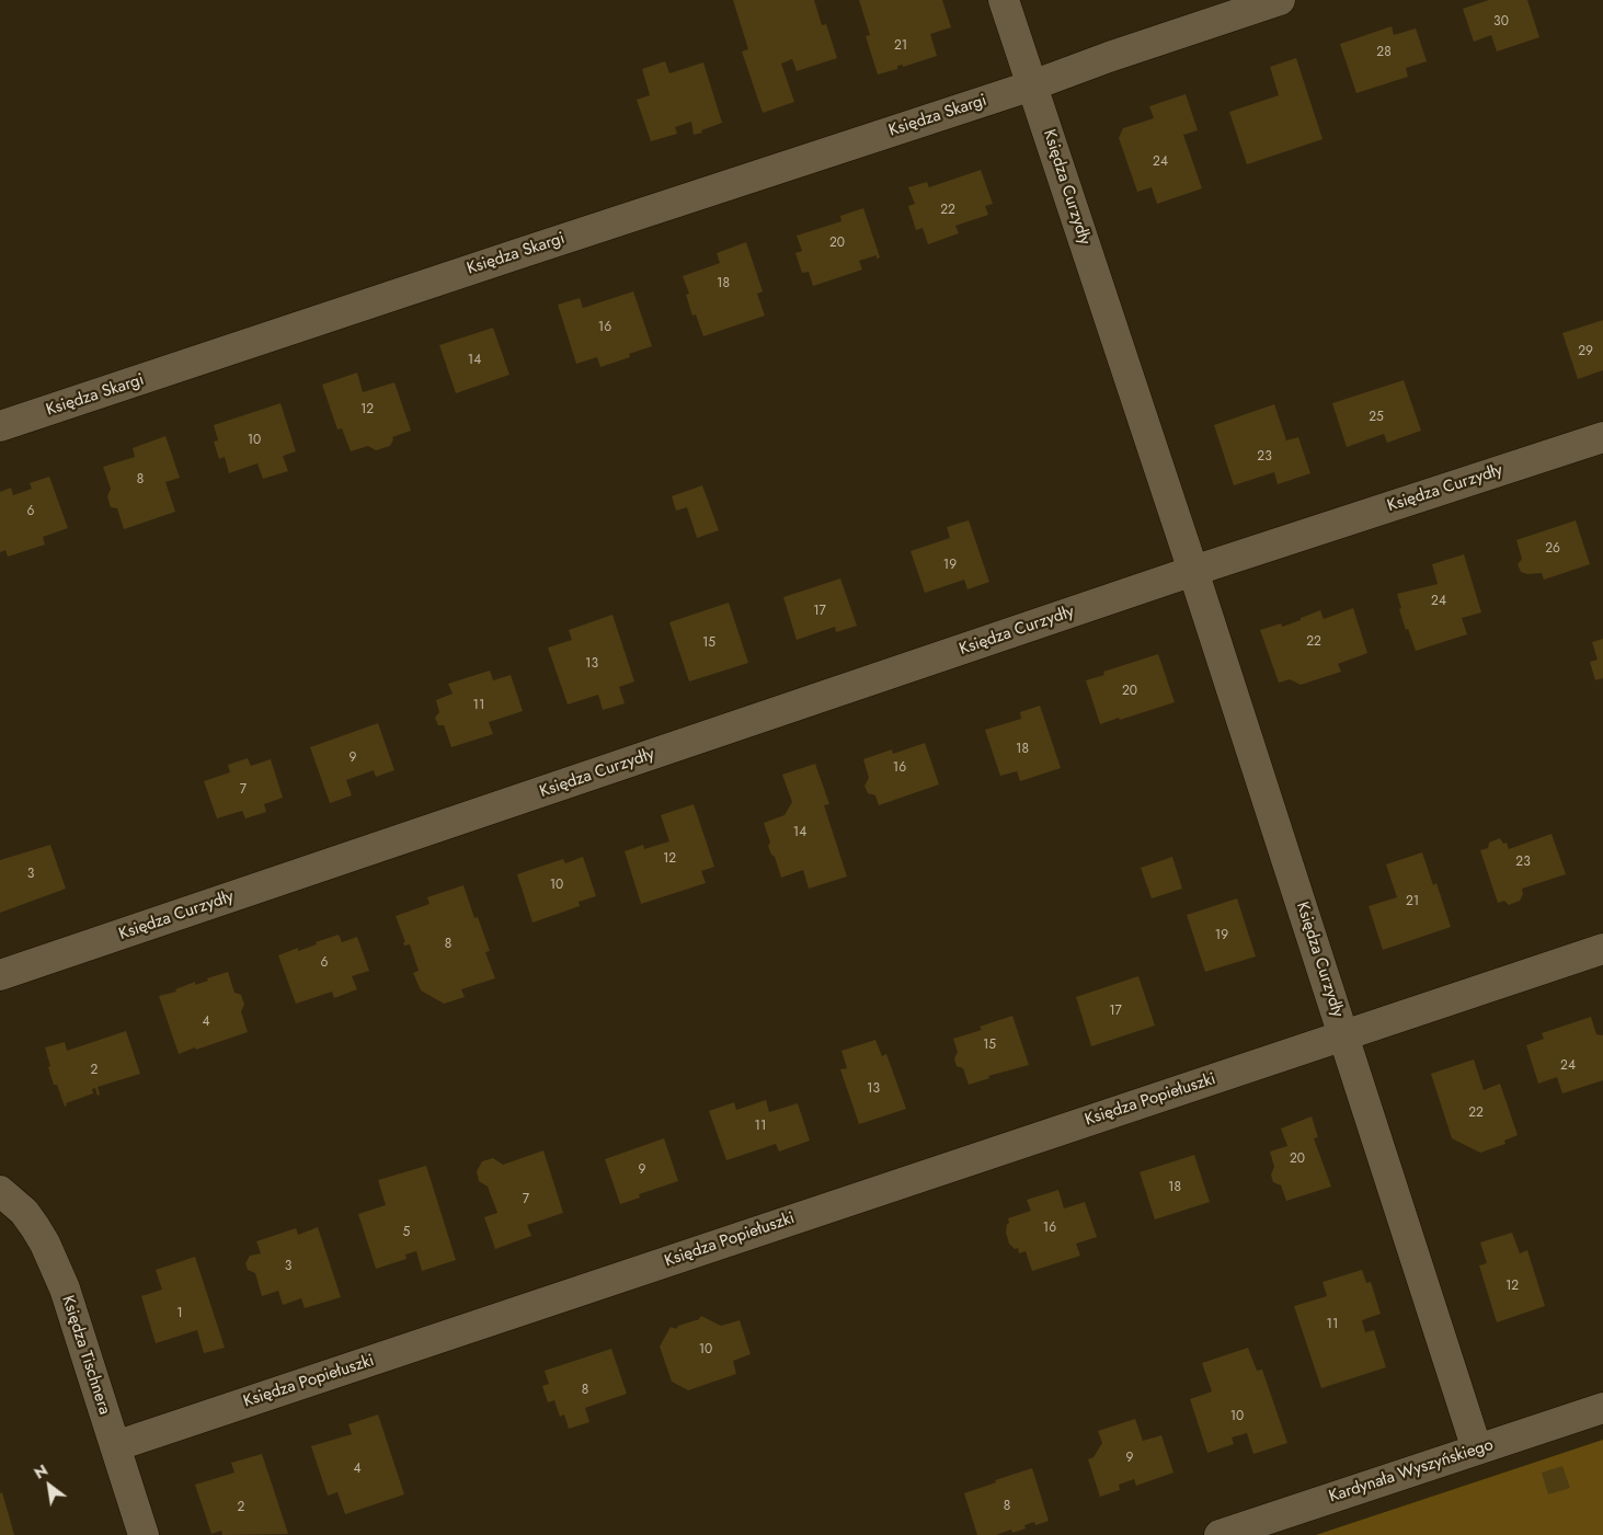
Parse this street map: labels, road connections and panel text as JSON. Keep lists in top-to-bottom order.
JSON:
{
  "streets": {
    "street": [
      "Księdza Skargi",
      "Księdza Curzydły",
      "Księdza Popiełuszki",
      "Księdza Tischnera",
      "Kardynała Wyszyńskiego"
    ]
  },
  "crossings": [
    ["Księdza Skargi", "Księdza Curzydły"],
    ["Księdza Curzydły", "Księdza Popiełuszki"],
    ["Księdza Popiełuszki", "Księdza Tischnera"]
  ],
  "house_numbers": [
    "30",
    "21",
    "28",
    "24",
    "22",
    "20",
    "18",
    "16",
    "29",
    "14",
    "12",
    "25",
    "10",
    "23",
    "8",
    "6",
    "26",
    "19",
    "24",
    "17",
    "22",
    "15",
    "13",
    "20",
    "11",
    "18",
    "9",
    "16",
    "7",
    "14",
    "12",
    "23",
    "3",
    "10",
    "21",
    "19",
    "8",
    "6",
    "17",
    "4",
    "15",
    "24",
    "2",
    "13",
    "22",
    "11",
    "20",
    "9",
    "18",
    "7",
    "16",
    "5",
    "3",
    "12",
    "1",
    "11",
    "10",
    "8",
    "10",
    "9",
    "4",
    "8",
    "2"
  ],
  "north": "top left"
}
